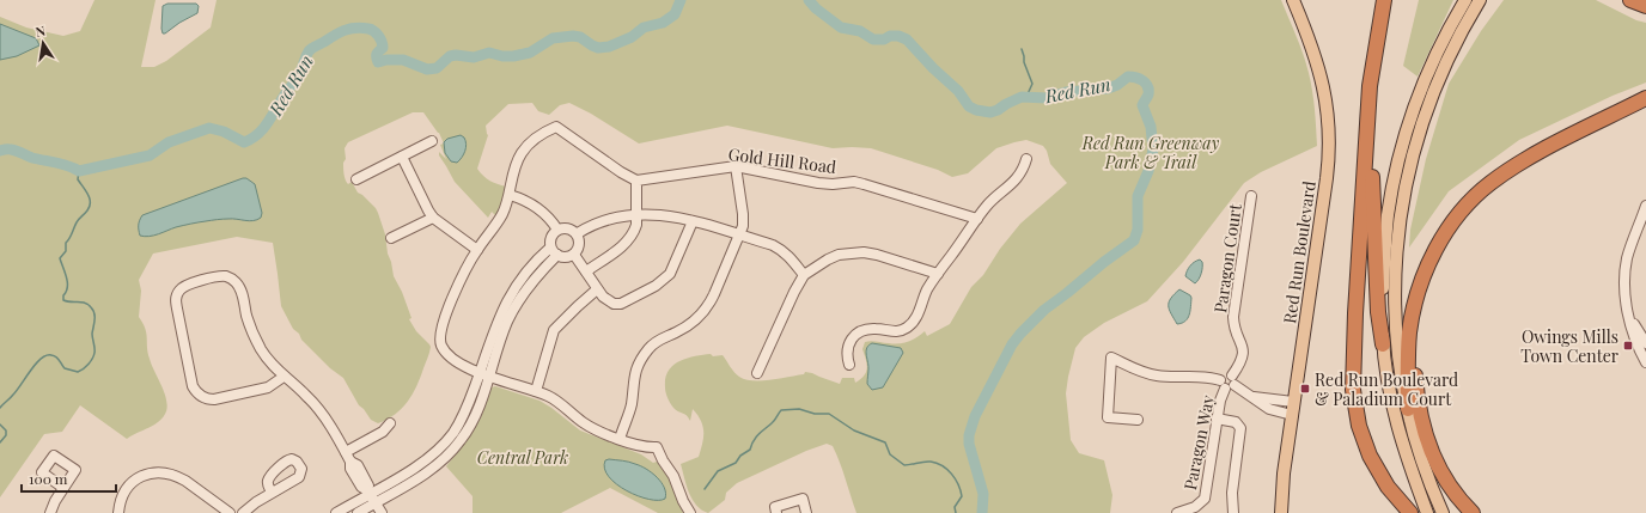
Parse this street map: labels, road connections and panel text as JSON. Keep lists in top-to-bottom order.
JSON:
{
  "streets": {
    "main road": ["Red Run Boulevard"],
    "street": ["Gold Hill Road", "Paragon Court", "Paragon Way"]
  },
  "crossings": [
    ["Paragon Court", "Paragon Way"]
  ],
  "water": ["Red Run"],
  "parks": ["Red Run Greenway Park & Trail", "Central Park"],
  "places": {
    "transit": ["Owings Mills Town Center", "Red Run Boulevard & Paladium Court"]
  },
  "scale_bar": "100 m",
  "north": "top"
}
